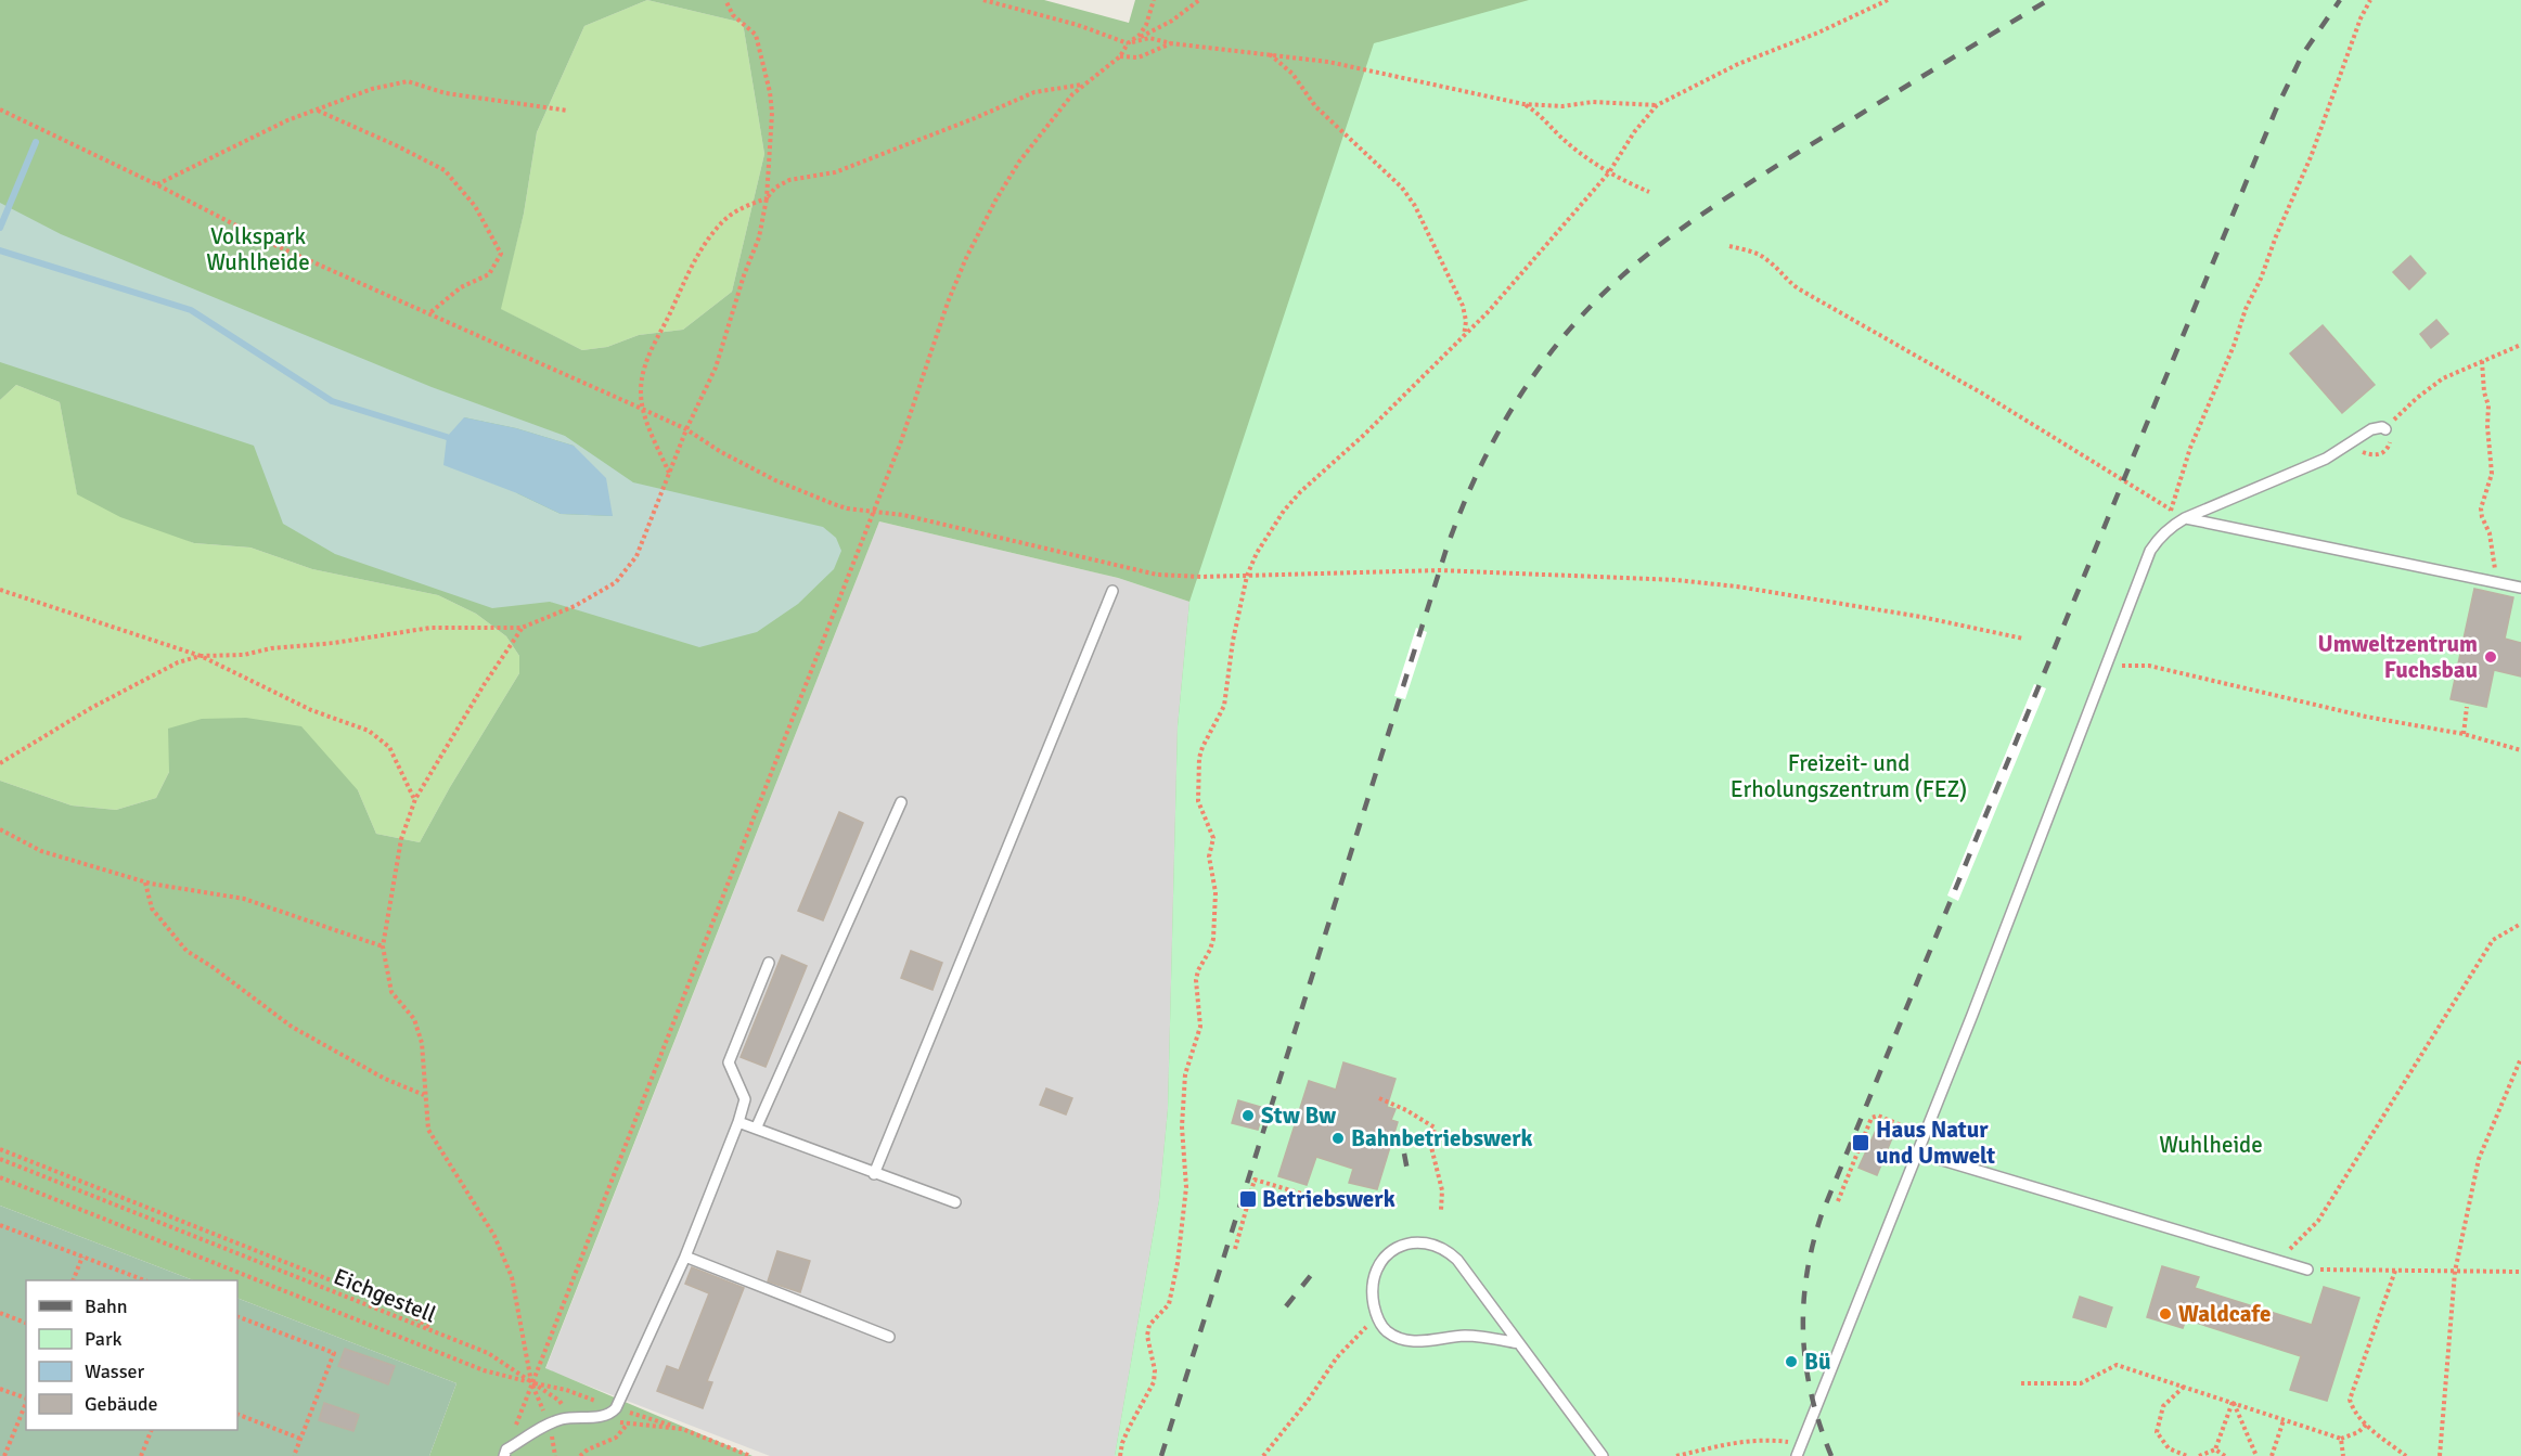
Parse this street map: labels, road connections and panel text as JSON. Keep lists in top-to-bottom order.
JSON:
{
  "streets": {
    "path": ["Eichgestell"]
  },
  "parks": ["Volkspark Wuhlheide", "Freizeit- und Erholungszentrum (FEZ)", "Wuhlheide"],
  "places": {
    "other": [
      "Umweltzentrum Fuchsbau",
      "Stw Bw",
      "Bahnbetriebswerk",
      "Waldcafe",
      "Bü"
    ],
    "transit": ["Haus Natur und Umwelt", "Betriebswerk"]
  },
  "legend": [
    "Bahn",
    "Park",
    "Wasser",
    "Gebäude"
  ]
}
